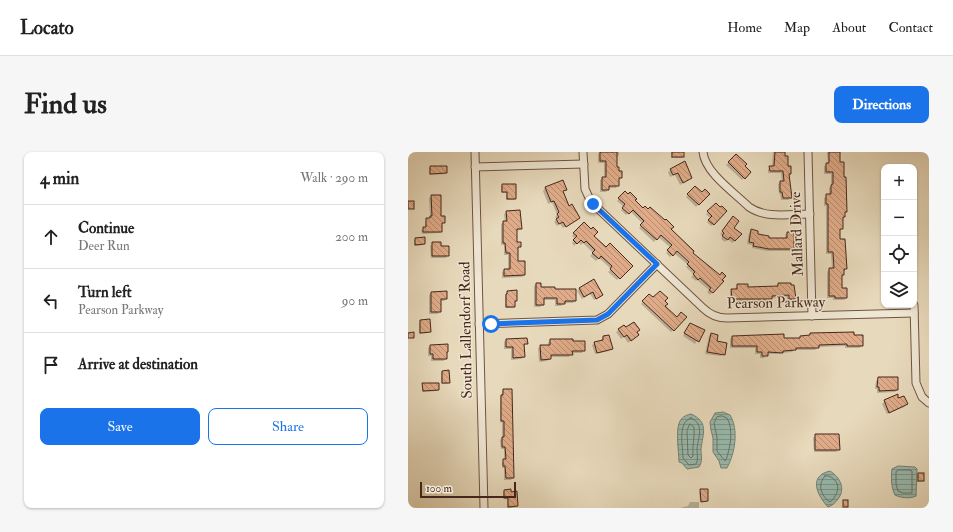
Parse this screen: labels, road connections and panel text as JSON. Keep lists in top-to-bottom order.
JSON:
{
  "streets": {
    "street": ["Mallard Drive", "Pearson Parkway", "South Lallendorf Road"]
  },
  "crossings": [
    ["Mallard Drive", "Pearson Parkway"]
  ],
  "scale_bar": "100 m",
  "page": {
    "header": "Locato",
    "nav": [
      "Home",
      "Map",
      "About",
      "Contact"
    ],
    "buttons": [
      "Directions",
      ["Save", "Share"]
    ],
    "title": "Find us",
    "heading": ["4 min", "Walk · 290 m"],
    "map_buttons": ["+", "−"],
    "list": [
      ["Continue", "Deer Run", "200 m"],
      ["Turn left", "Pearson Parkway", "90 m"],
      "Arrive at destination"
    ],
    "scale": "100 m"
  }
}
